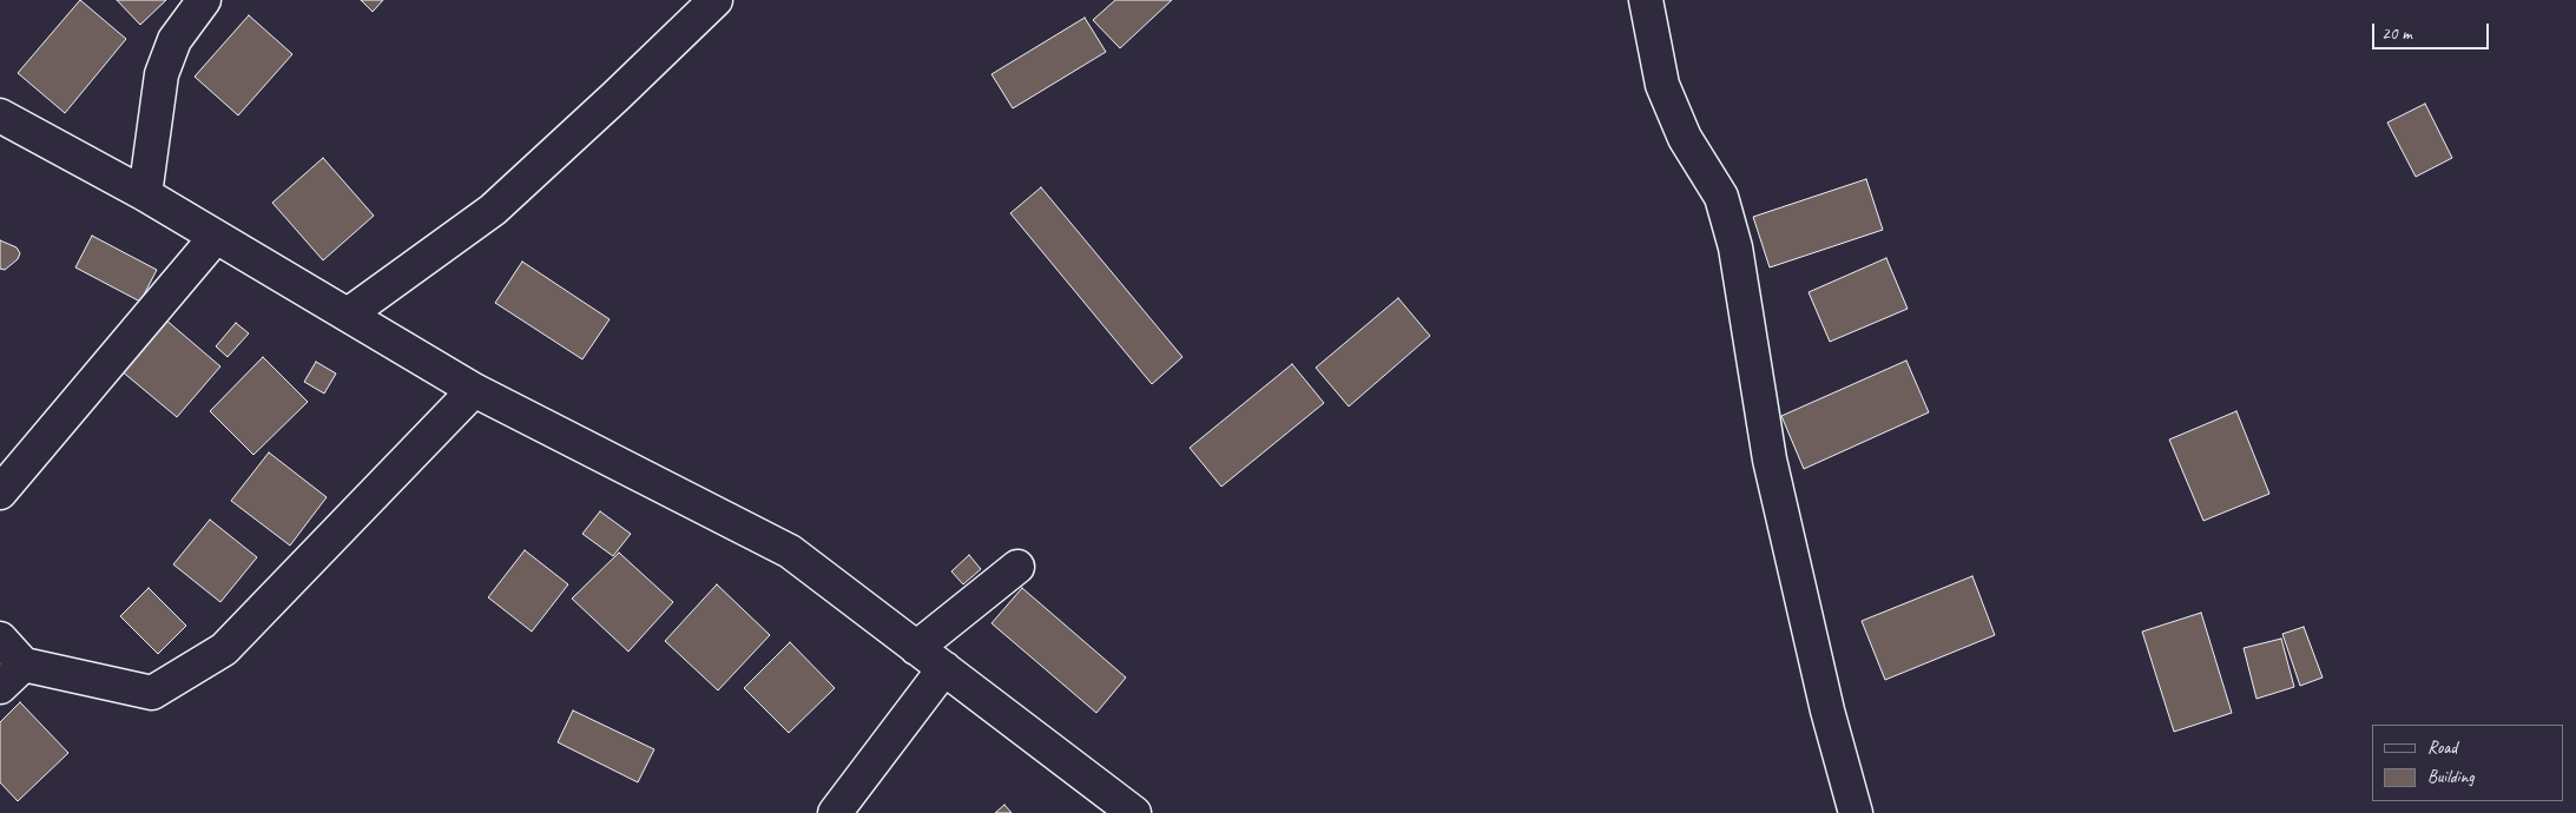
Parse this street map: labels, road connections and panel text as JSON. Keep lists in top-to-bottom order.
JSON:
{
  "legend": ["Road", "Building"],
  "scale_bar": "20 m"
}
